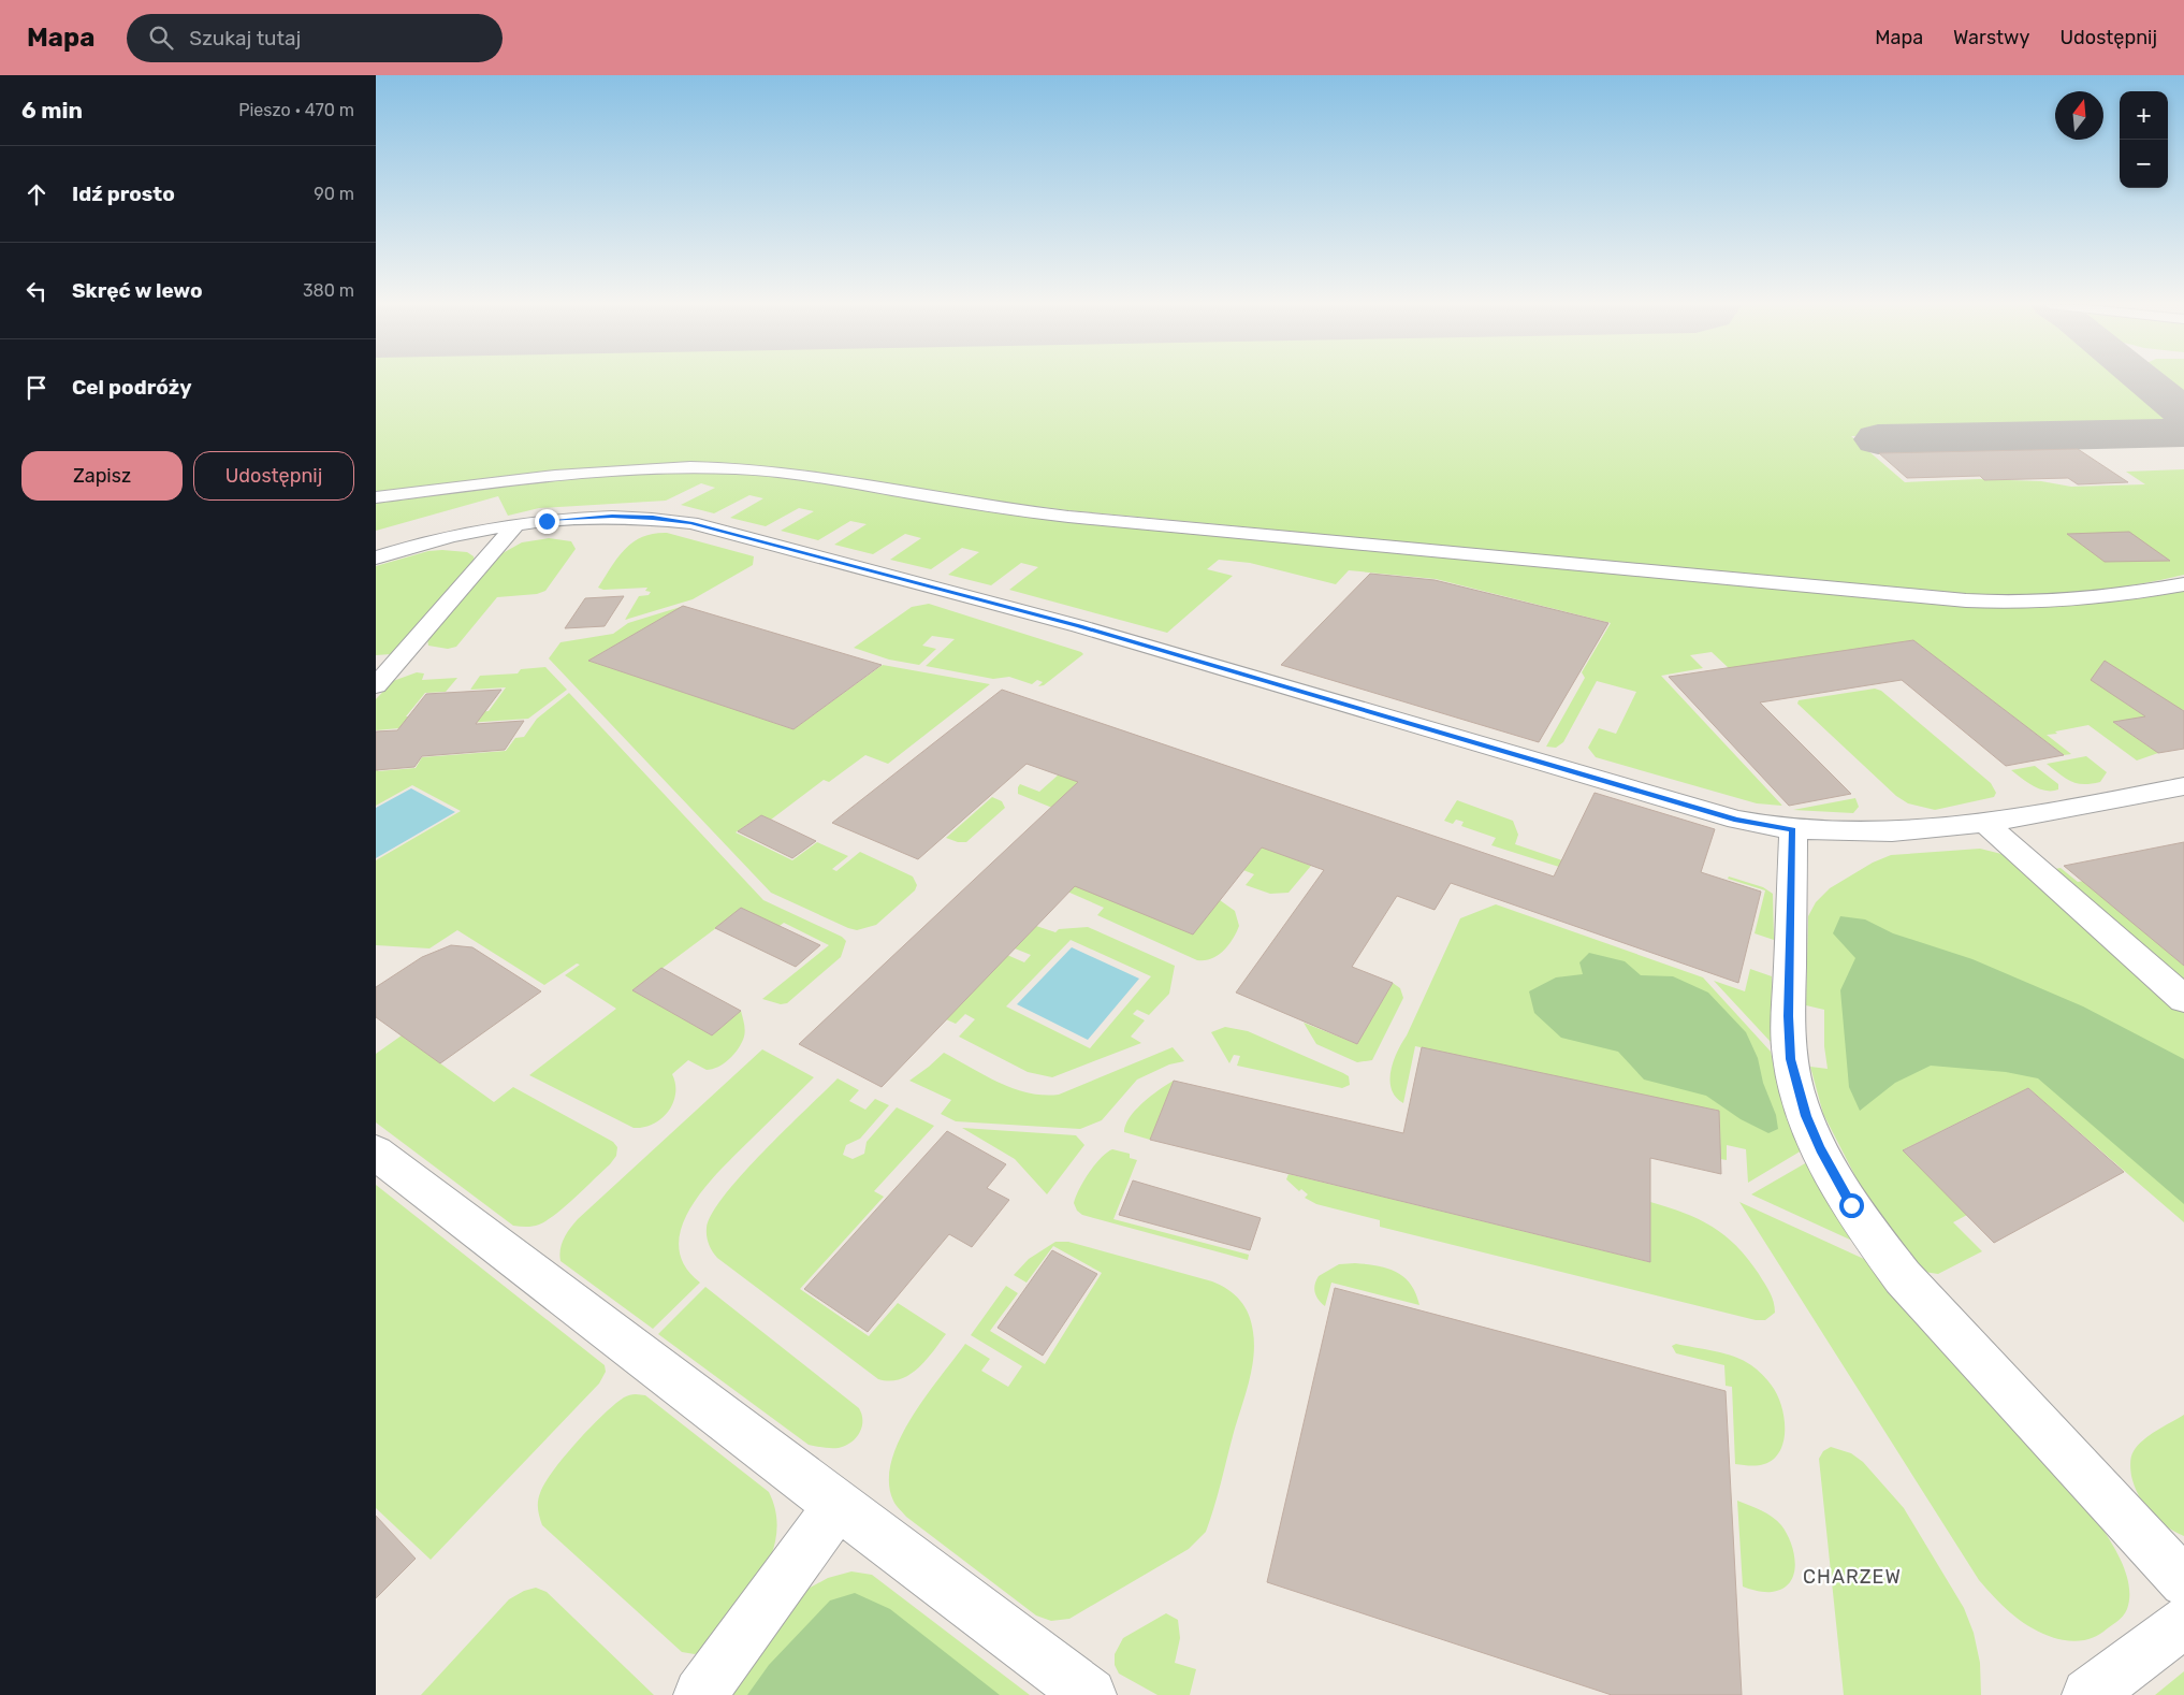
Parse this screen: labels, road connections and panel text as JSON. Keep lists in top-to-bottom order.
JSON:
{
  "districts": ["CHARZEW"],
  "north": "top",
  "page": {
    "header": "Mapa",
    "search": "Szukaj tutaj",
    "nav": ["Mapa", "Warstwy", "Udostępnij"],
    "heading": ["6 min", "Pieszo · 470 m"],
    "map_buttons": ["+", "−"],
    "list": [
      ["Idź prosto", "90 m"],
      ["Skręć w lewo", "380 m"],
      "Cel podróży"
    ],
    "buttons": ["Zapisz", "Udostępnij"]
  }
}
